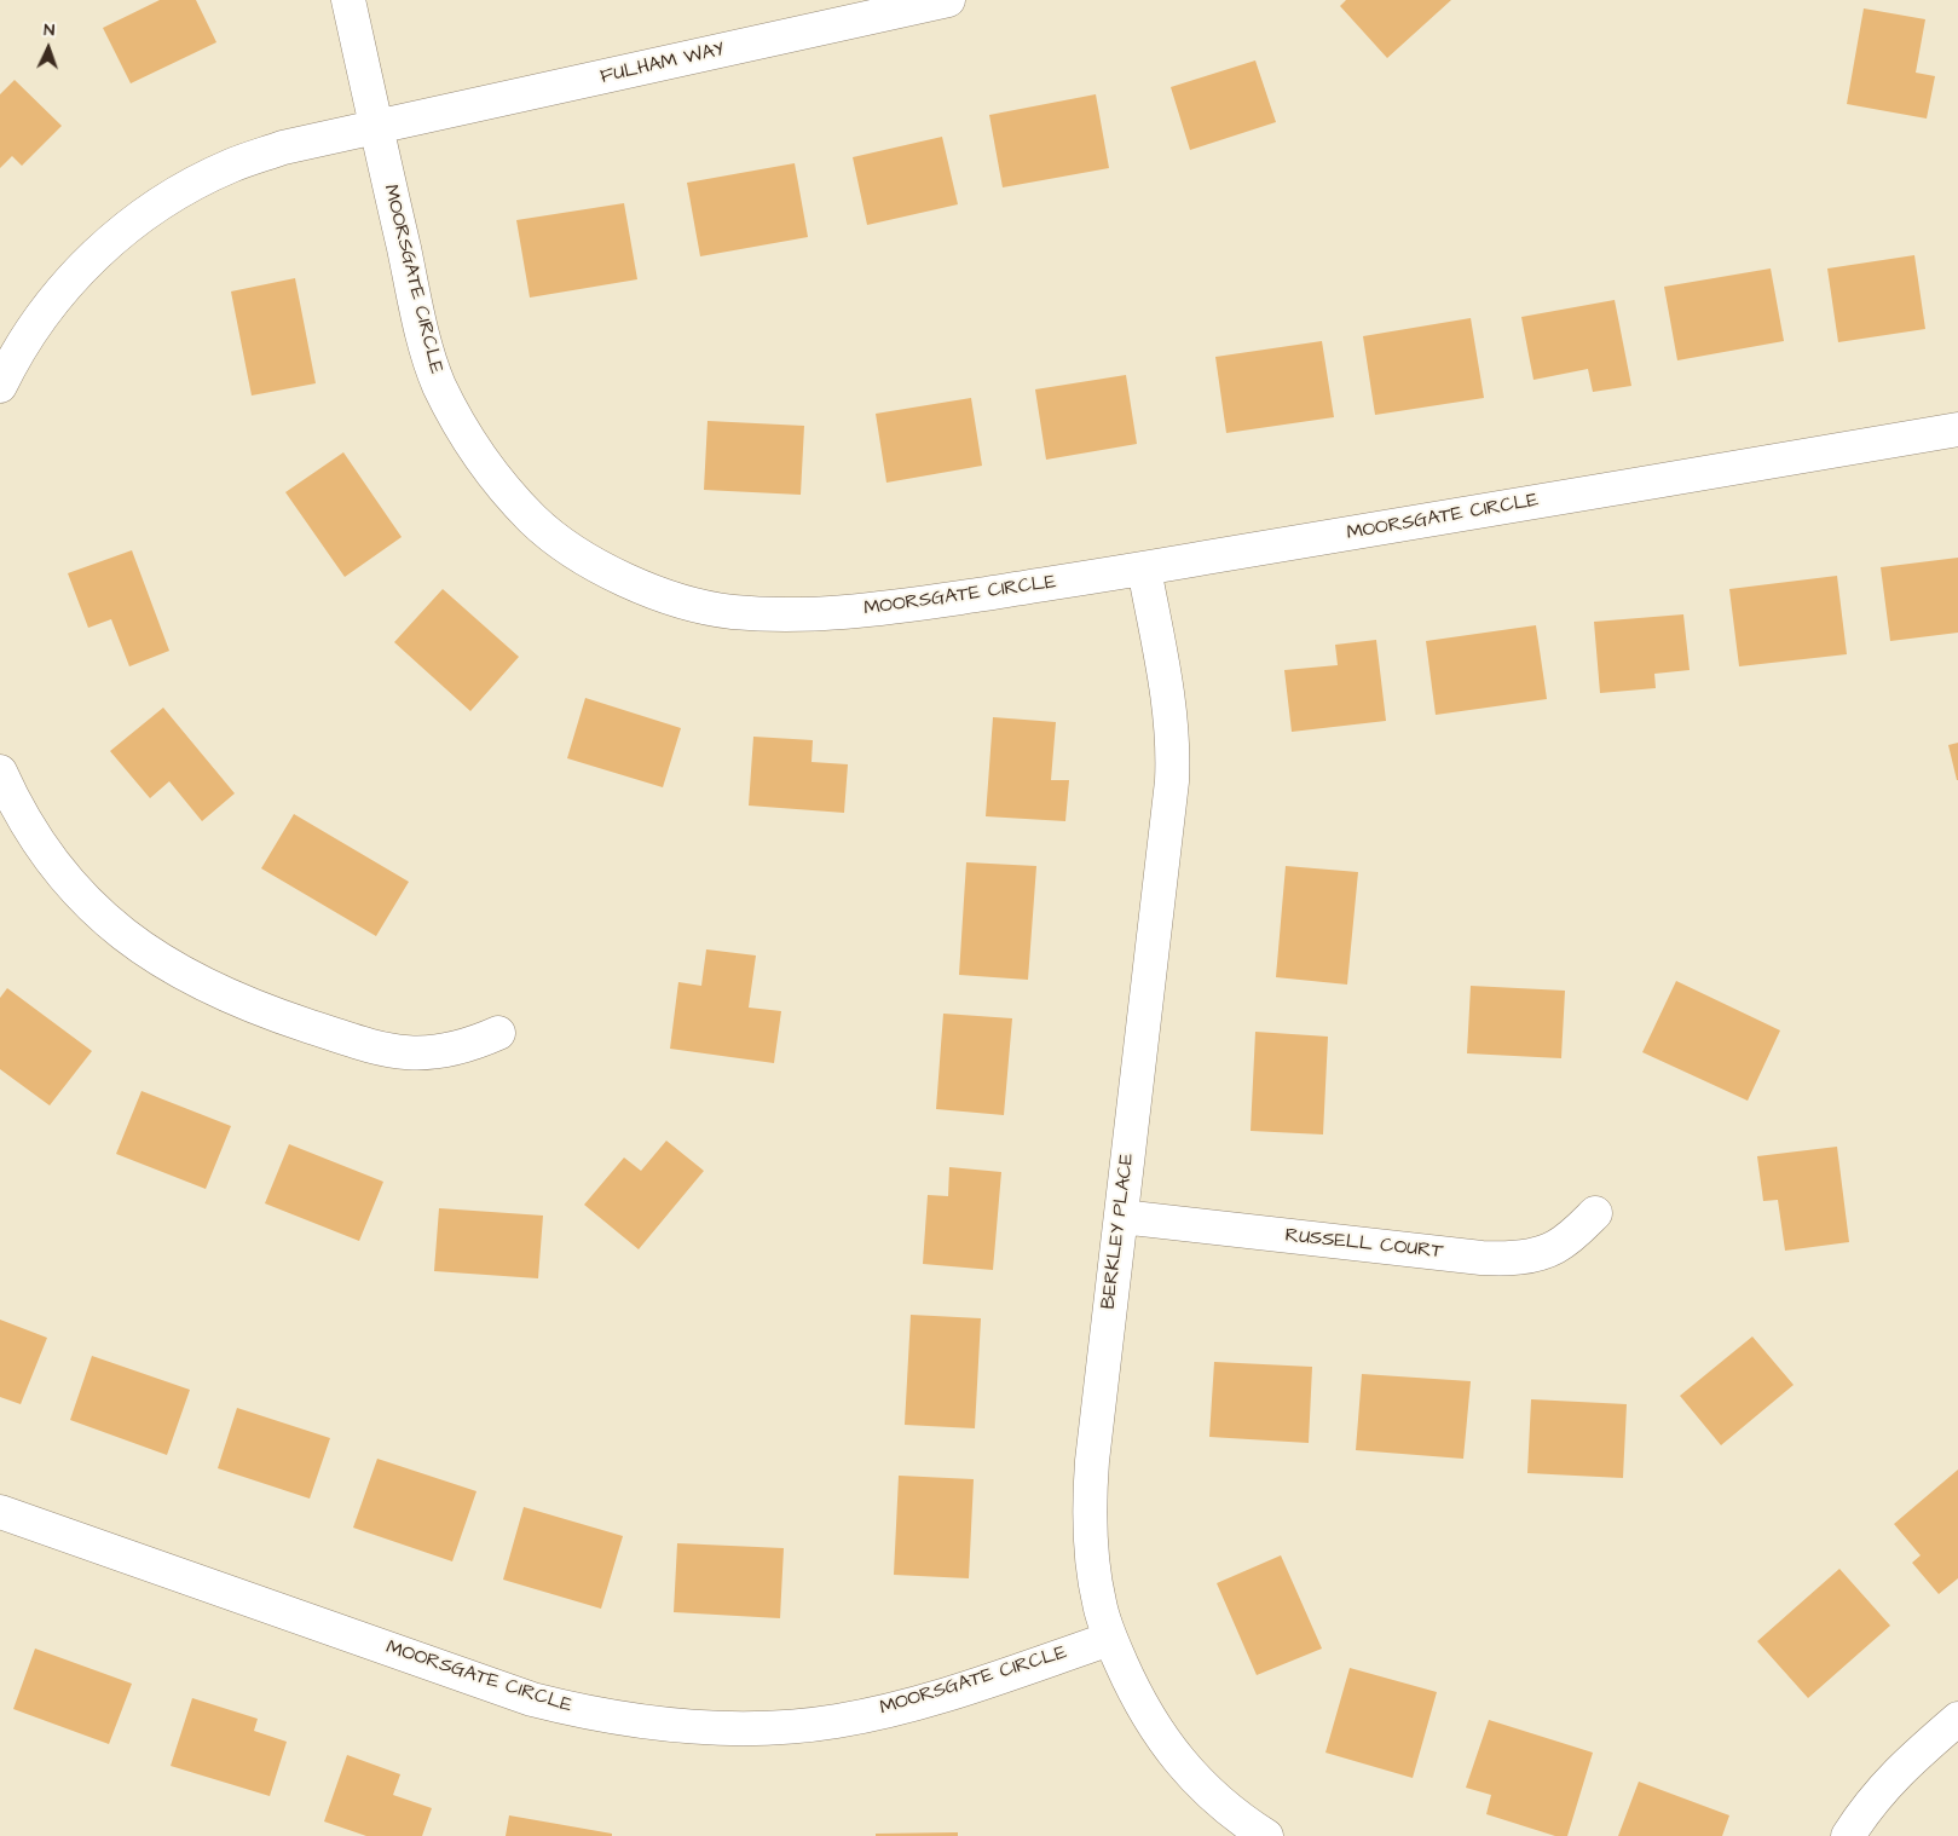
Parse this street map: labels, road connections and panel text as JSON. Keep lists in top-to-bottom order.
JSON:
{
  "streets": {
    "street": [
      "FULHAM WAY",
      "MOORSGATE CIRCLE",
      "BERKLEY PLACE",
      "RUSSELL COURT"
    ]
  },
  "crossings": [
    ["FULHAM WAY", "MOORSGATE CIRCLE"],
    ["MOORSGATE CIRCLE", "BERKLEY PLACE"],
    ["BERKLEY PLACE", "RUSSELL COURT"]
  ],
  "north": "top"
}
